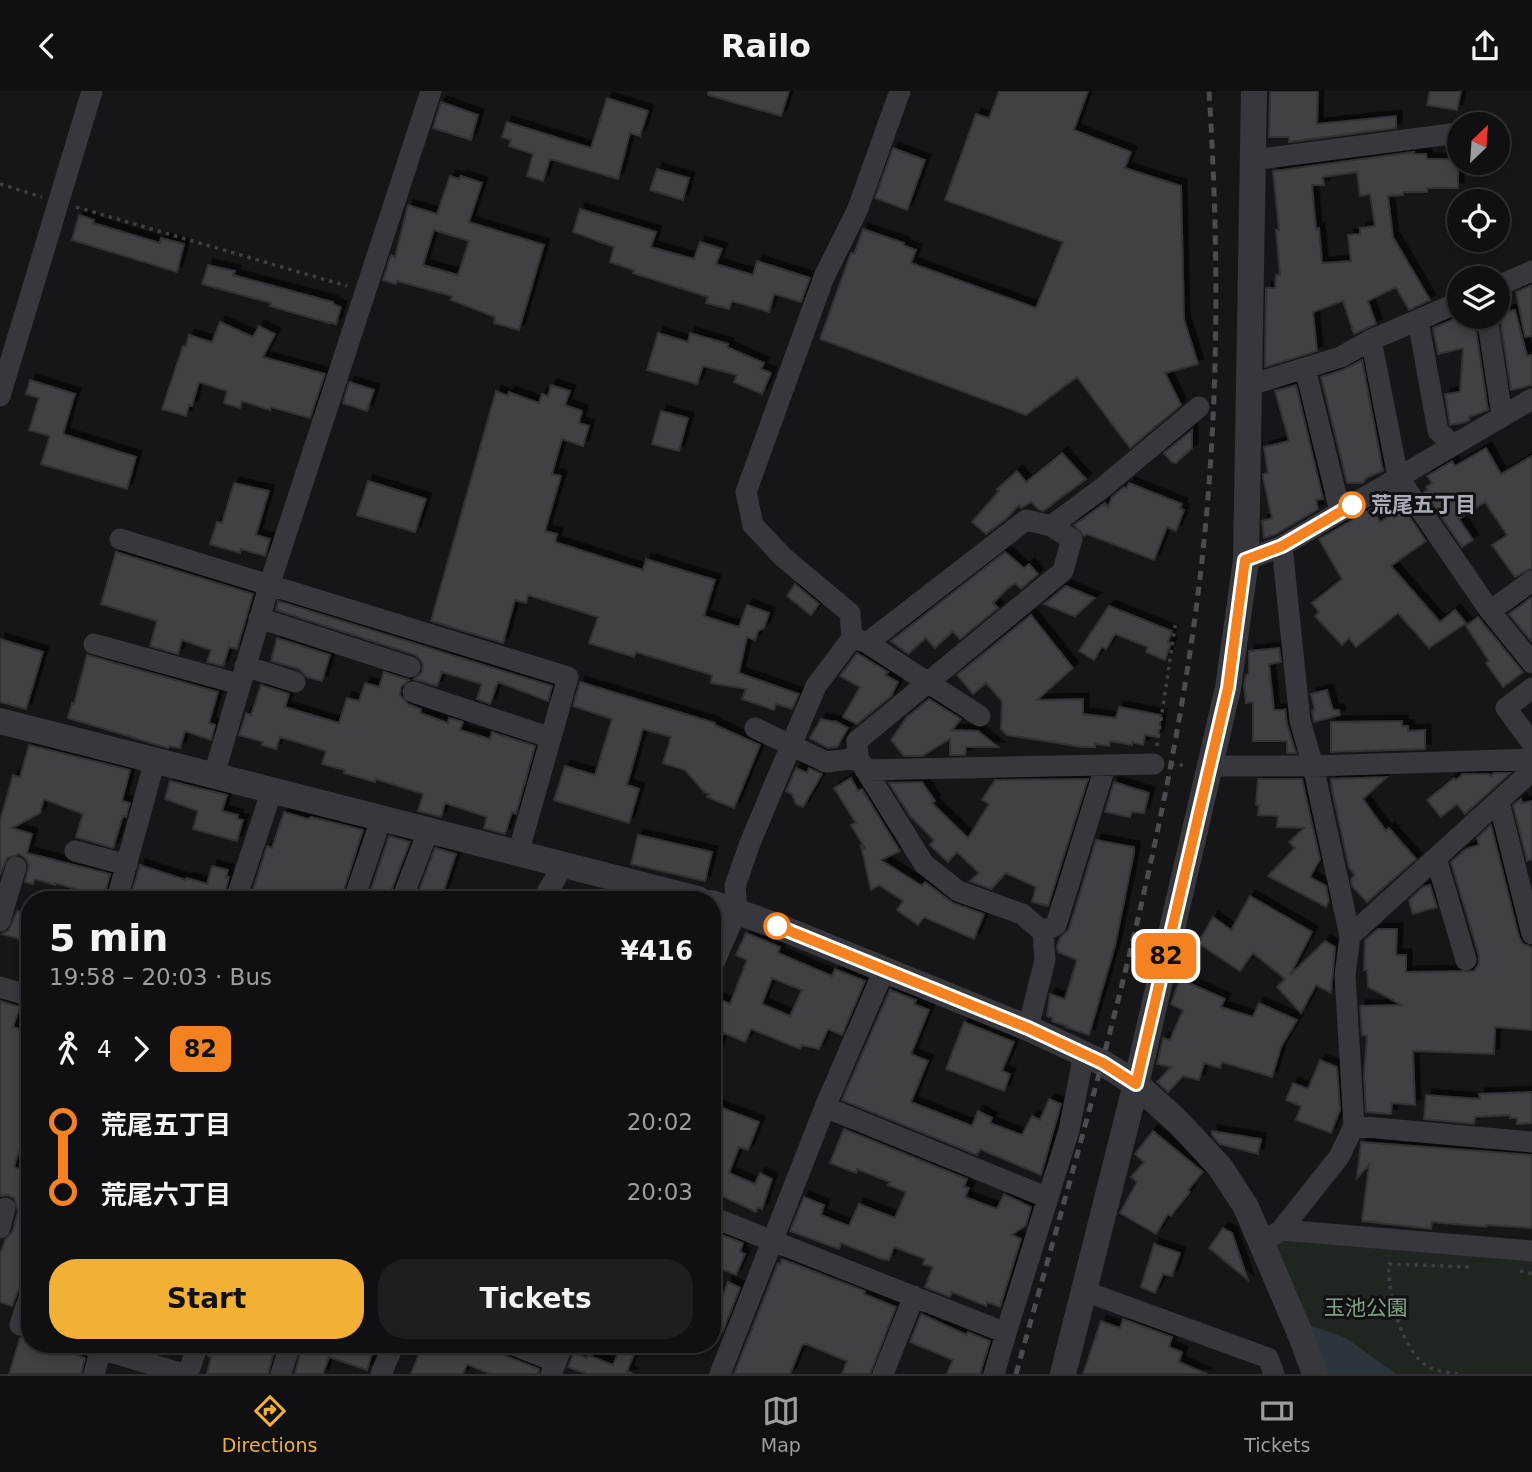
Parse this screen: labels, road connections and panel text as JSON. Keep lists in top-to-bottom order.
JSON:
{
  "parks": ["玉池公園"],
  "places": ["荒尾五丁目"],
  "lines": ["bus line 82"],
  "north": "top right",
  "page": {
    "header": "Railo",
    "on_map": "82",
    "heading": ["5 min", "19:58 – 20:03 · Bus", "¥416"],
    "legs": ["4", "82"],
    "list": [
      {
        "name": "荒尾五丁目",
        "value": "20:02"
      },
      {
        "name": "荒尾六丁目",
        "value": "20:03"
      }
    ],
    "buttons": ["Start", "Tickets"],
    "tabs": ["Directions", "Map", "Tickets"]
  }
}
